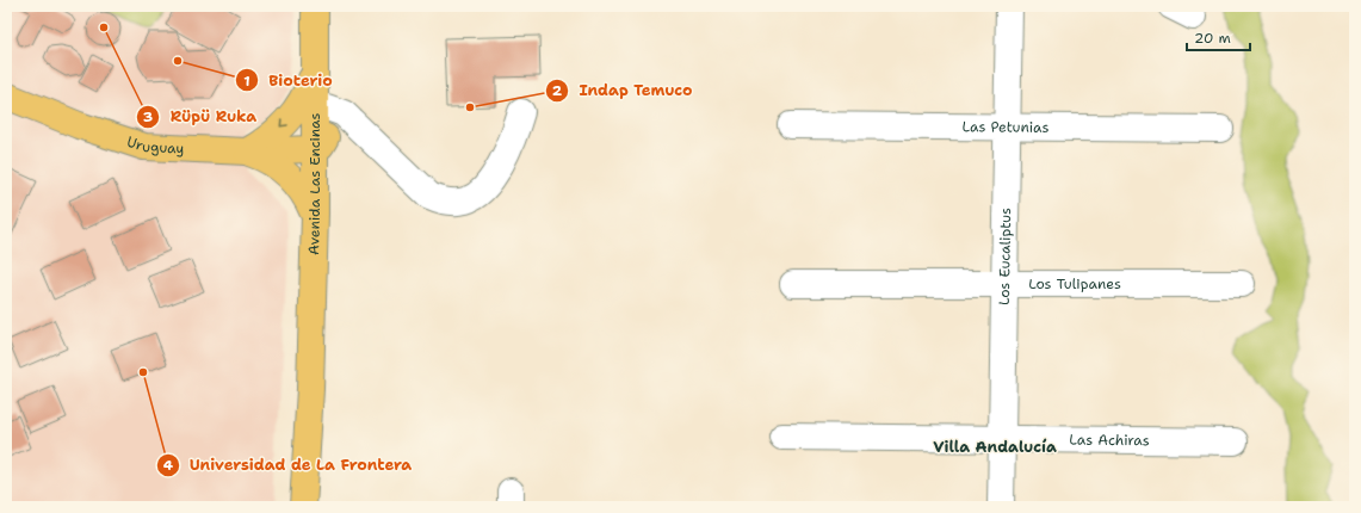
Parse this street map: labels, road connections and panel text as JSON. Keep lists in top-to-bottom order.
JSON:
{
  "streets": {
    "main road": ["Uruguay", "Avenida Las Encinas"],
    "street": [
      "Las Petunias",
      "Los Eucaliptus",
      "Los Tulipanes",
      "Las Achiras"
    ]
  },
  "crossings": [
    ["Las Petunias", "Los Eucaliptus"],
    ["Uruguay", "Avenida Las Encinas"],
    ["Los Eucaliptus", "Los Tulipanes"],
    ["Los Eucaliptus", "Las Achiras"]
  ],
  "districts": ["Villa Andalucía"],
  "places": [
    "Rüpü Ruka",
    "Bioterio",
    "Indap Temuco",
    "Universidad de La Frontera"
  ],
  "scale_bar": "20 m"
}
